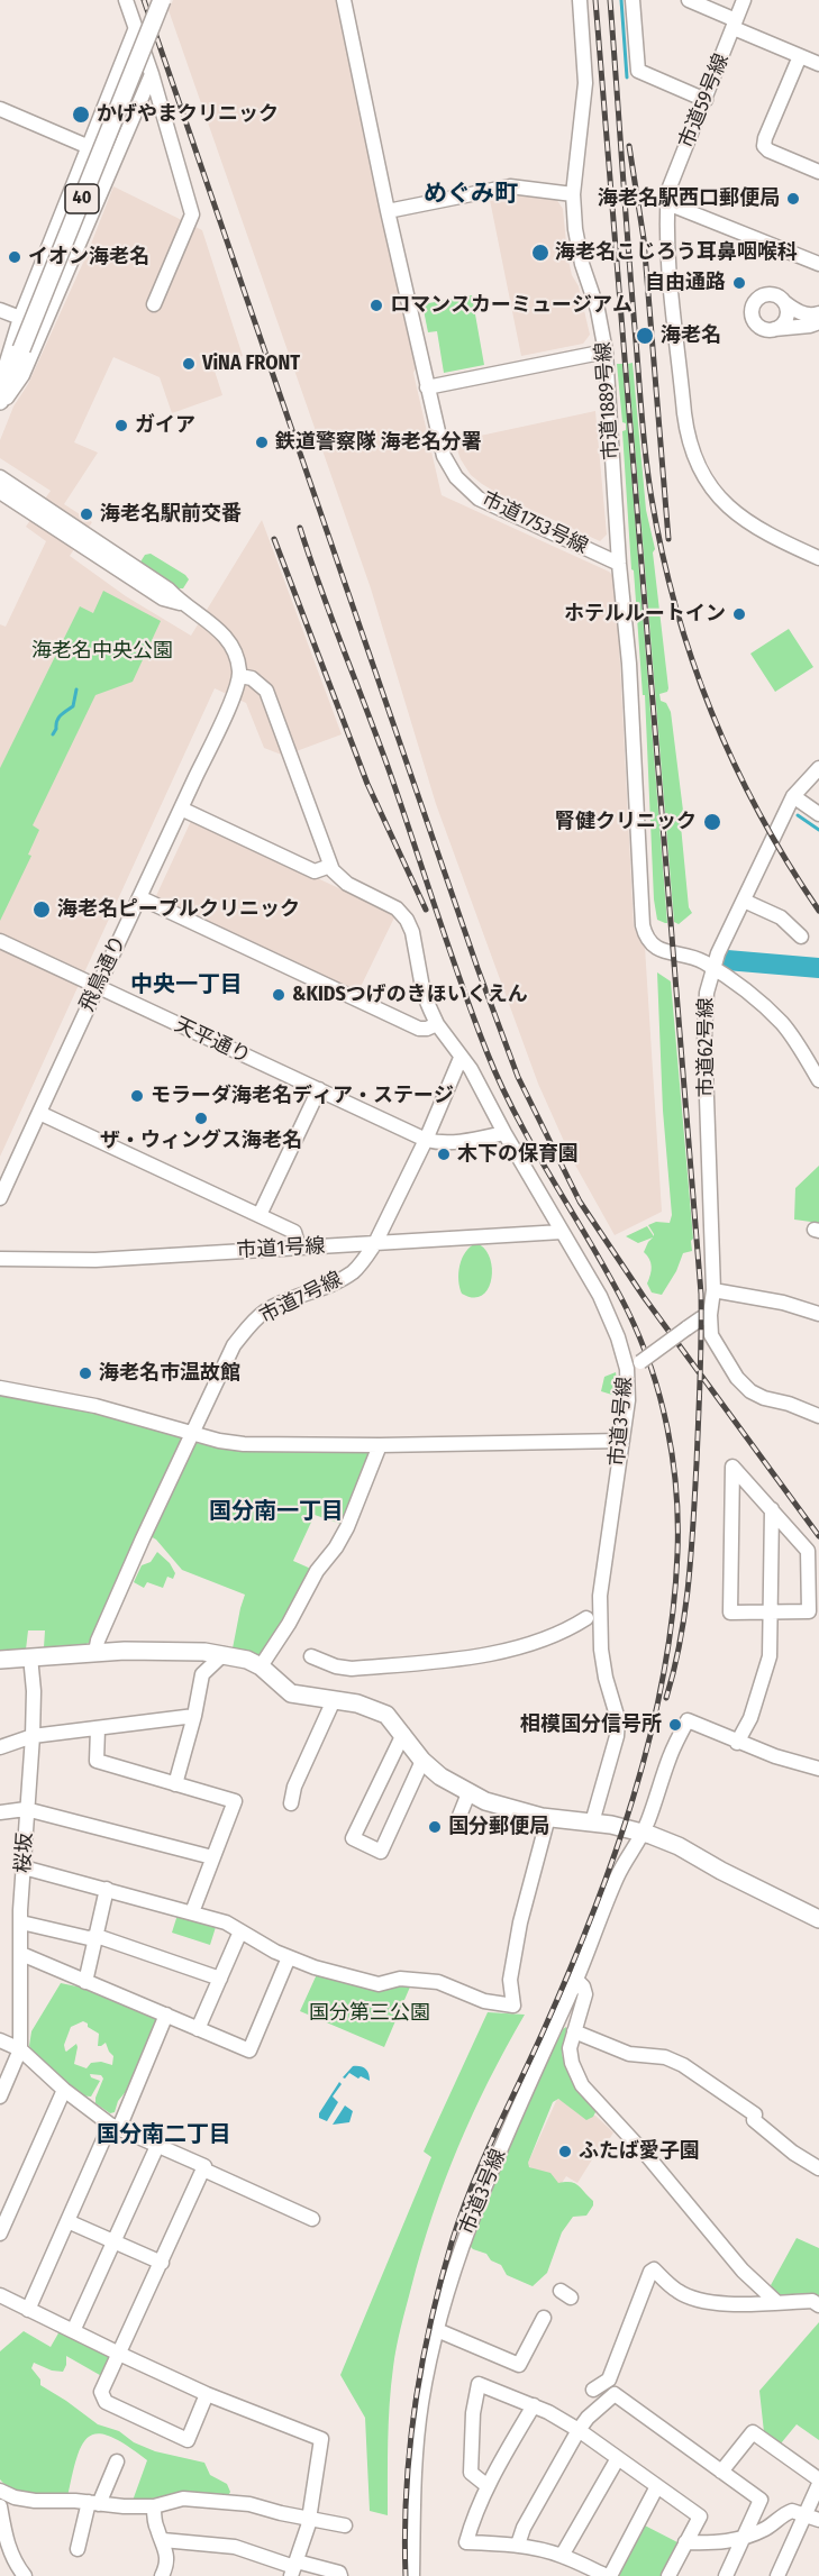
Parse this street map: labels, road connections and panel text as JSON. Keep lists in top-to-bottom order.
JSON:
{
  "streets": {
    "main road": ["40"],
    "street": [
      "市道59号線",
      "市道1889号線",
      "市道1753号線",
      "飛鳥通り",
      "天平通り",
      "市道62号線",
      "市道1号線",
      "市道7号線",
      "市道3号線",
      "桜坂"
    ]
  },
  "crossings": [
    ["市道1889号線", "市道1753号線"],
    ["飛鳥通り", "天平通り"],
    ["天平通り", "市道7号線"],
    ["市道1号線", "市道7号線"],
    ["市道1号線", "市道3号線"],
    ["市道7号線", "市道3号線"]
  ],
  "districts": [
    "めぐみ町",
    "中央一丁目",
    "国分南一丁目",
    "国分南二丁目"
  ],
  "parks": ["海老名中央公園", "国分第三公園"],
  "places": [
    "かげやまクリニック",
    "海老名駅西口郵便局",
    "海老名こじろう耳鼻咽喉科",
    "イオン海老名",
    "自由通路",
    "ロマンスカーミュージアム",
    "海老名",
    "ViNA FRONT",
    "ガイア",
    "鉄道警察隊 海老名分署",
    "海老名駅前交番",
    "ホテルルートイン",
    "腎健クリニック",
    "海老名ピープルクリニック",
    "&KIDSつげのきほいくえん",
    "モラーダ海老名ディア・ステージ",
    "ザ・ウィングス海老名",
    "木下の保育園",
    "海老名市温故館",
    "相模国分信号所",
    "国分郵便局",
    "ふたば愛子園"
  ]
}
